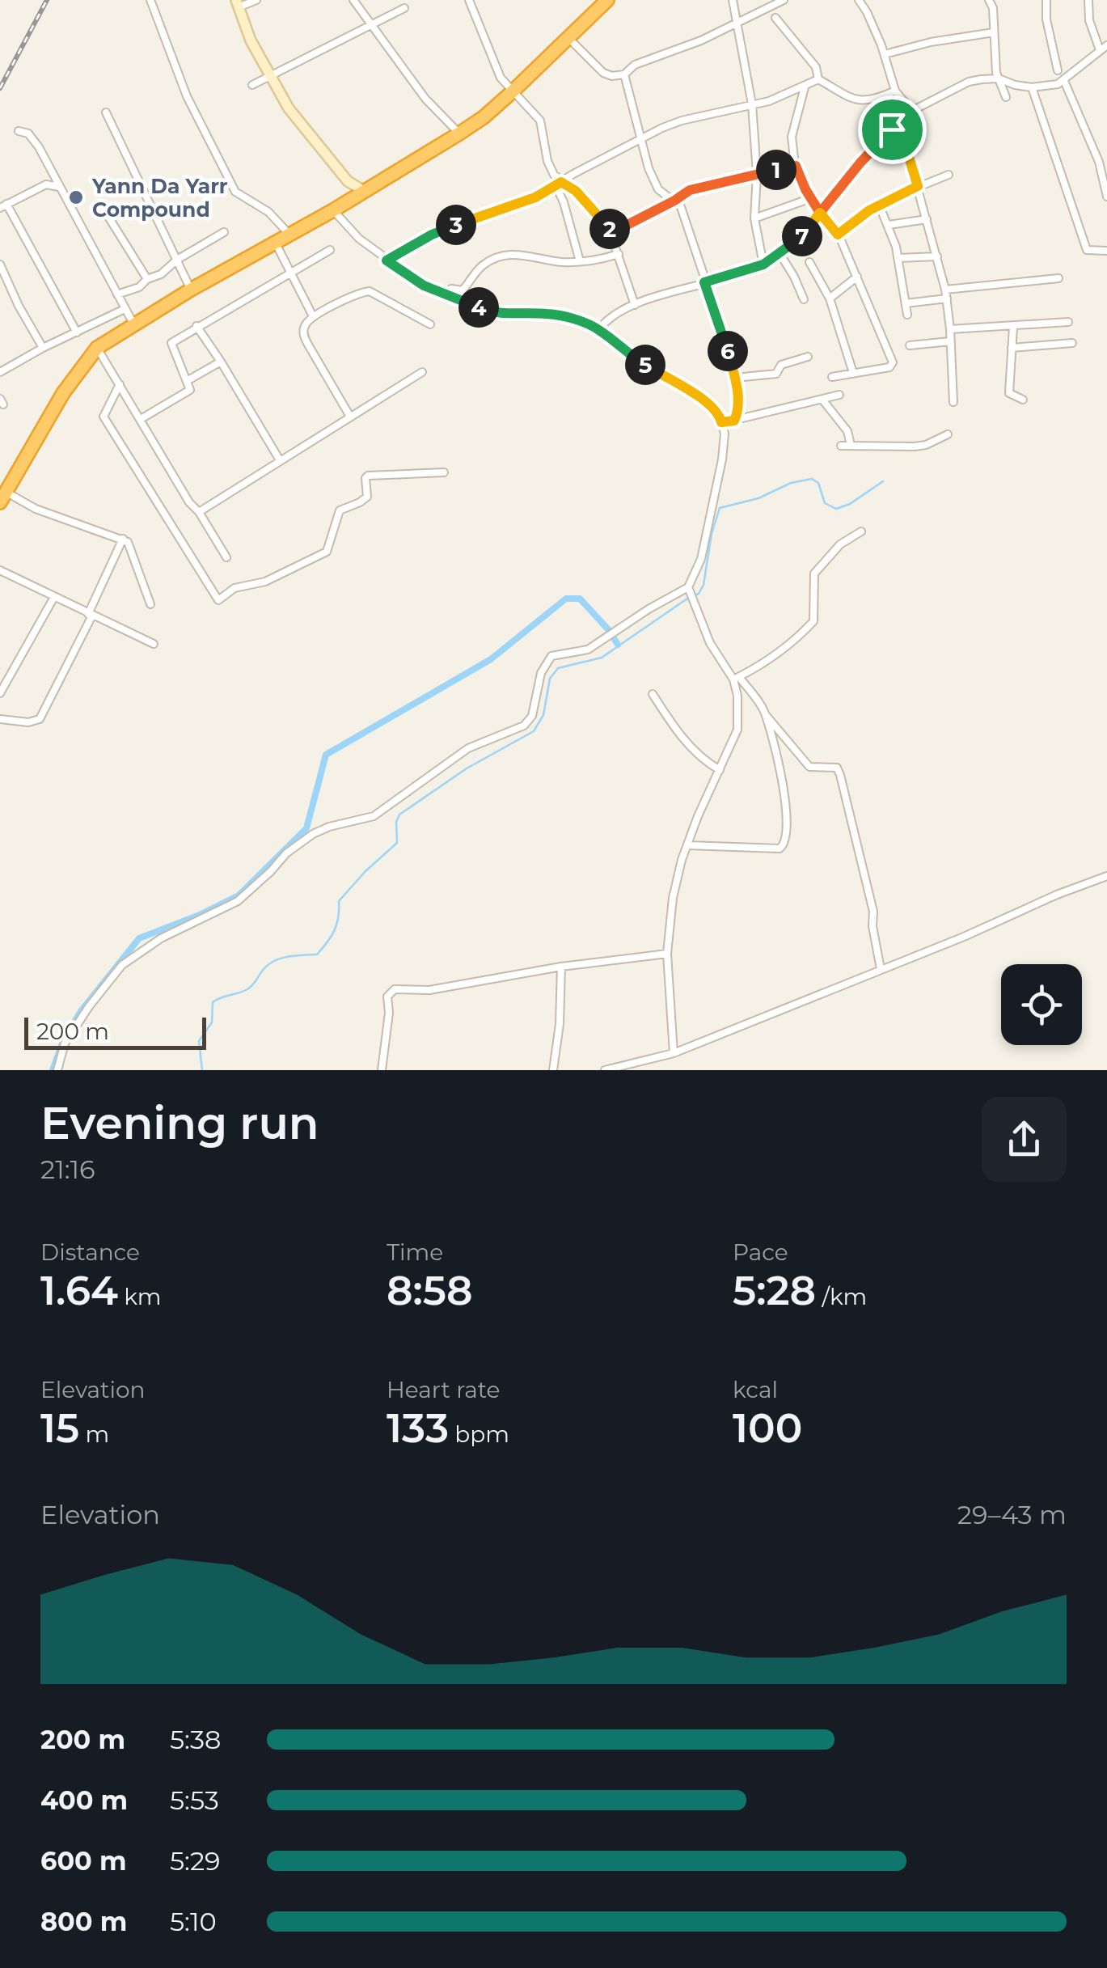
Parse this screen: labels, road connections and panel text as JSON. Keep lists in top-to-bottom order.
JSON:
{
  "places": ["Yann Da Yarr Compound"],
  "scale_bar": "200 m",
  "page": {
    "pins": [
      "1",
      "3",
      "2",
      "7",
      "4",
      "6",
      "5"
    ],
    "scale": "200 m",
    "heading": ["Evening run", "21:16"],
    "stats": [
      ["Distance", "1.64 km"],
      ["Time", "8:58"],
      ["Pace", "5:28 /km"],
      ["Elevation", "15 m"],
      ["Heart rate", "133 bpm"],
      ["kcal", "100"]
    ],
    "chart": ["Elevation", "29–43 m"],
    "list": [
      {
        "name": "200 m",
        "note": "5:38"
      },
      {
        "name": "400 m",
        "note": "5:53"
      },
      {
        "name": "600 m",
        "note": "5:29"
      },
      {
        "name": "800 m",
        "note": "5:10"
      }
    ]
  }
}
